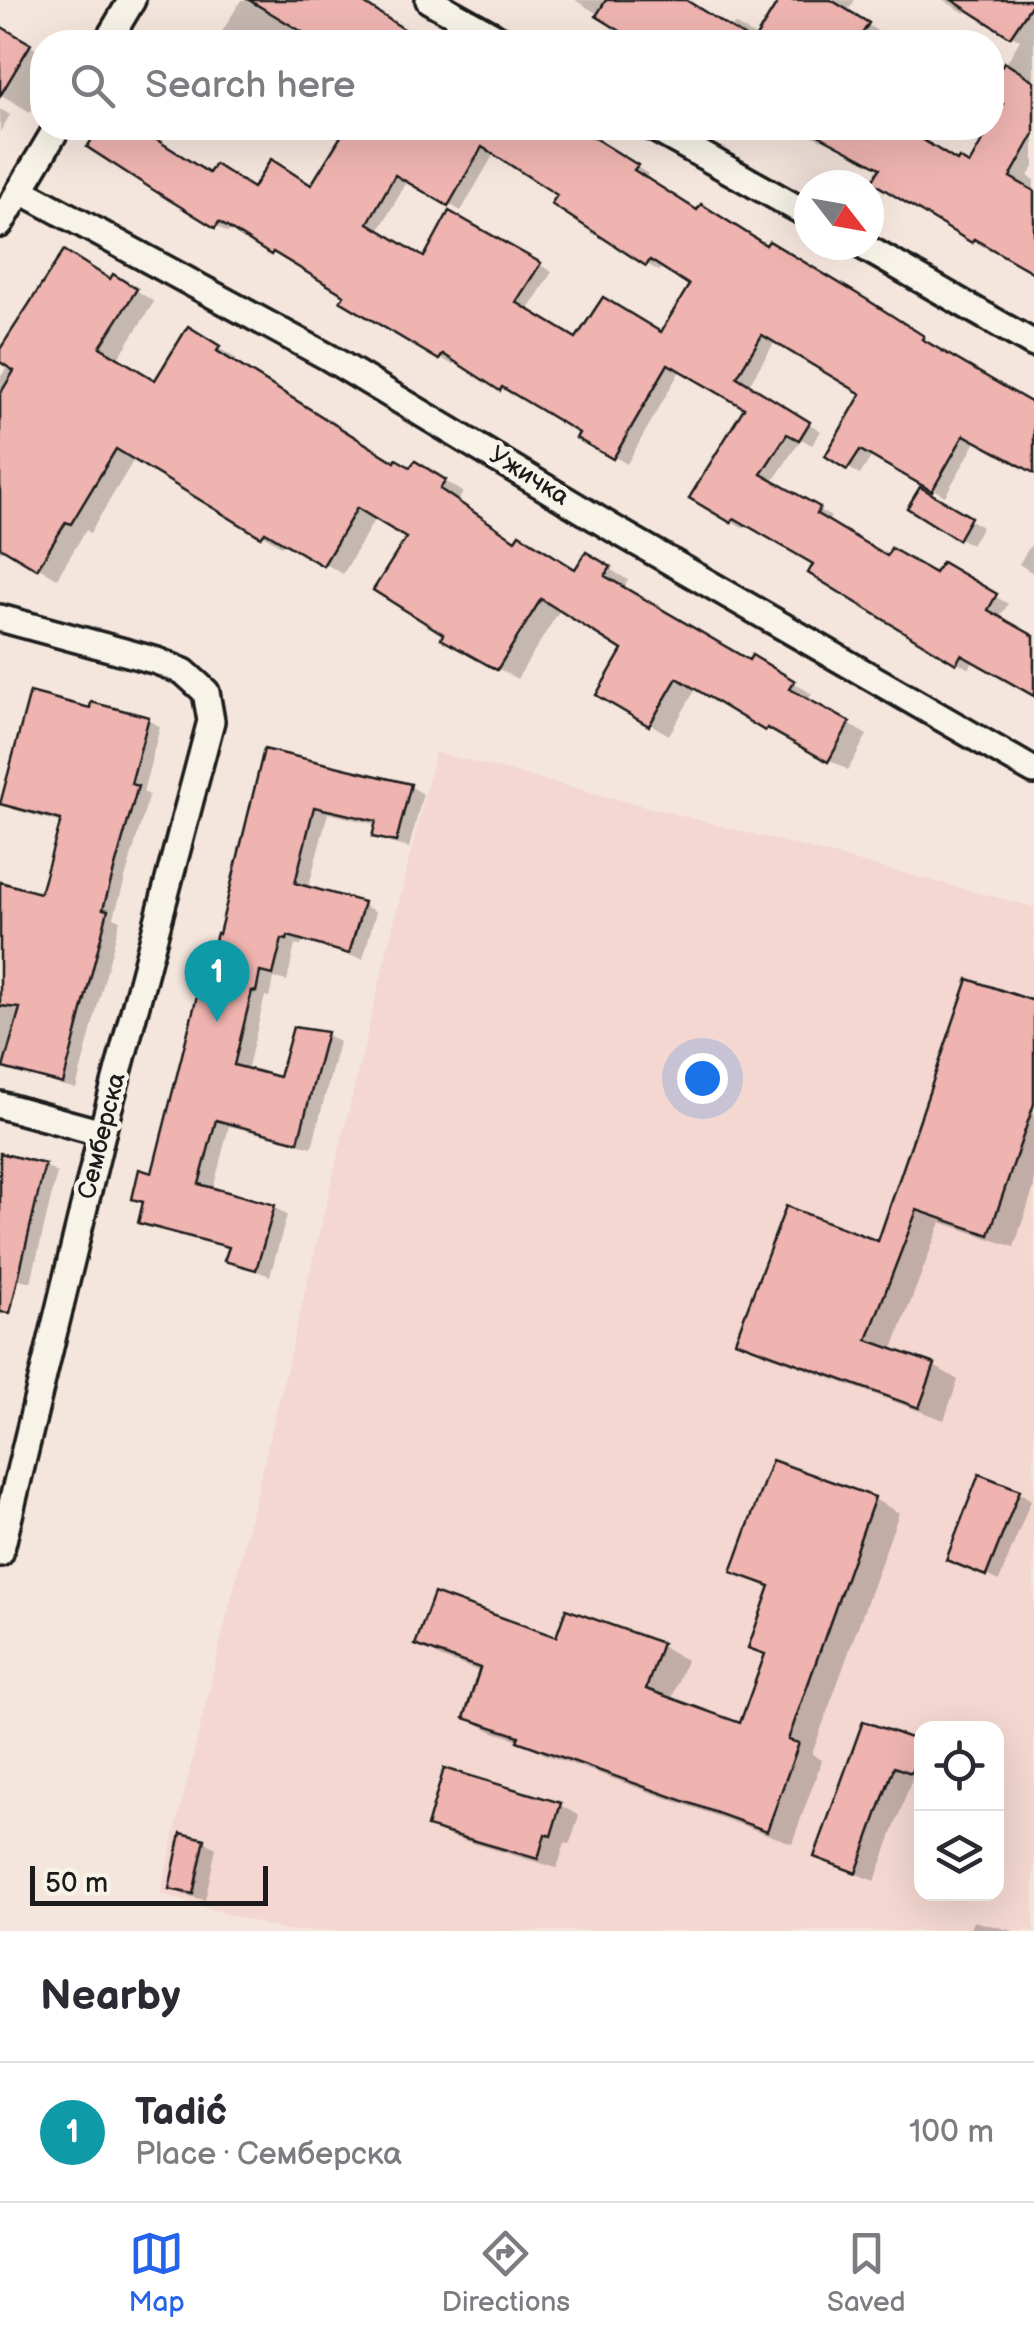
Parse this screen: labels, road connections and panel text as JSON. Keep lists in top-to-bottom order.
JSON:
{
  "streets": {
    "street": ["Ужичка", "Семберска"]
  },
  "scale_bar": "50 m",
  "north": "bottom right",
  "page": {
    "search": "Search here",
    "pins": "1",
    "scale": "50 m",
    "heading": "Nearby",
    "list": [
      {
        "mark": "1",
        "name": "Tadić",
        "note": "Place · Семберска",
        "value": "100 m"
      }
    ],
    "nav": ["Map", "Directions", "Saved"]
  }
}
